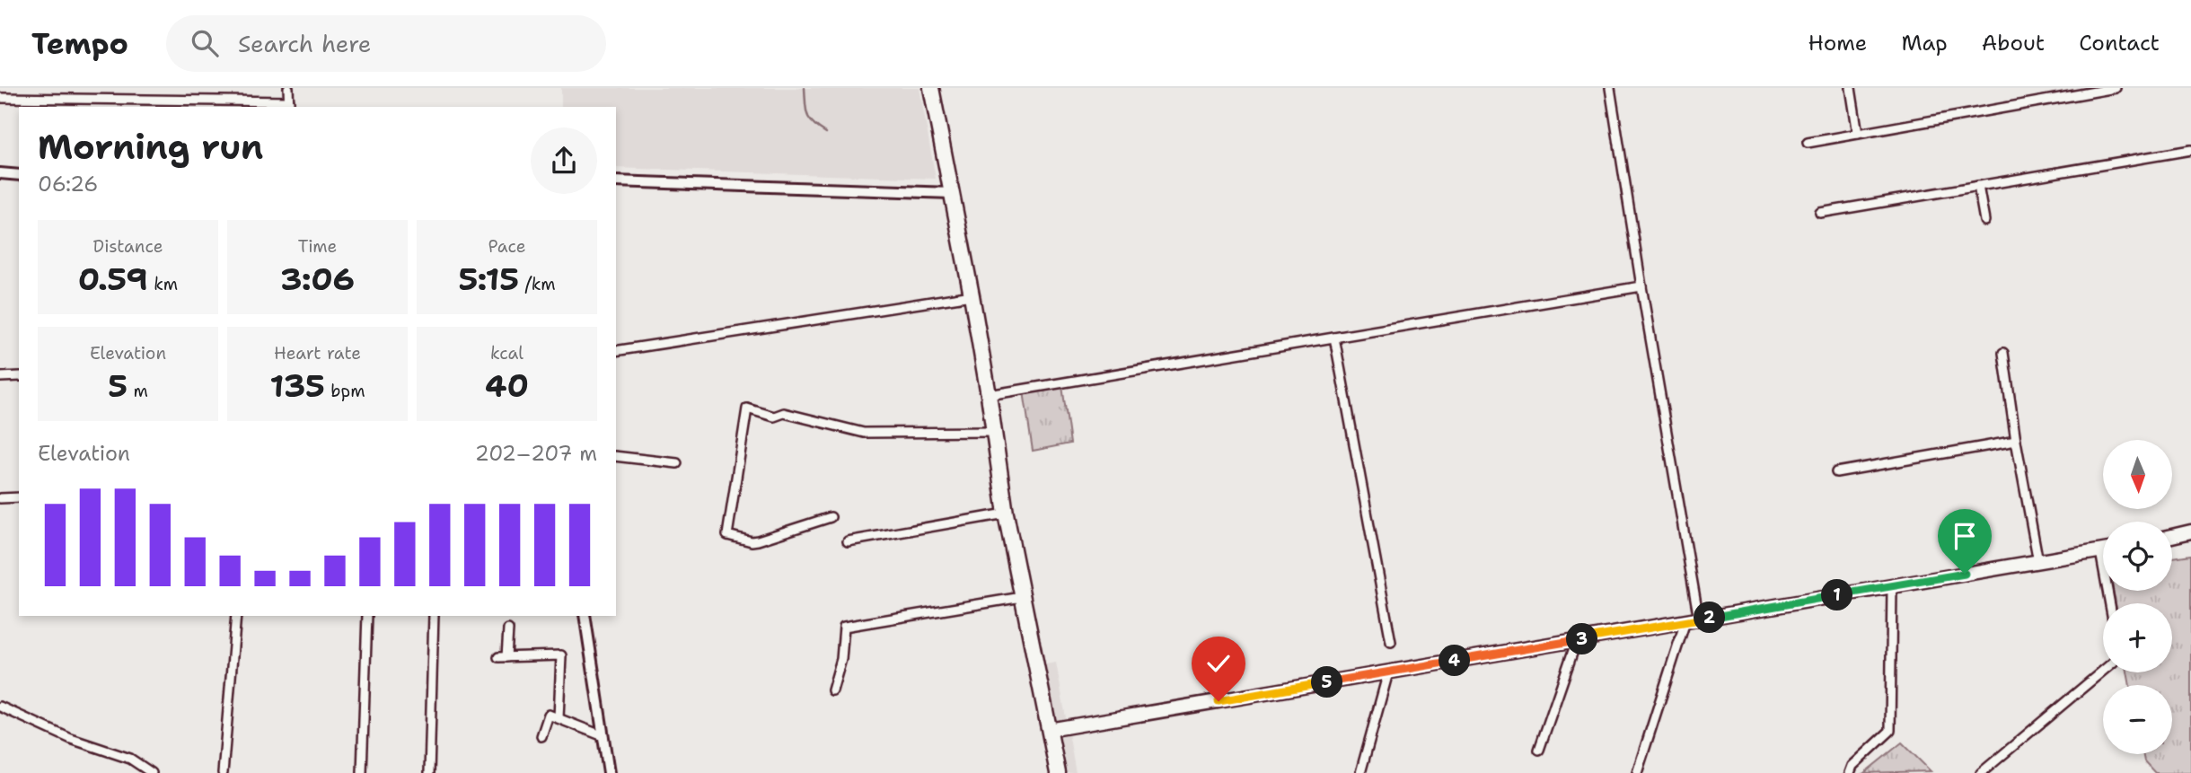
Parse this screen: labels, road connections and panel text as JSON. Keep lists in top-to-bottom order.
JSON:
{
  "north": "bottom",
  "page": {
    "header": "Tempo",
    "search": "Search here",
    "nav": [
      "Home",
      "Map",
      "About",
      "Contact"
    ],
    "heading": ["Morning run", "06:26"],
    "stats": [
      ["Distance", "0.59 km"],
      ["Time", "3:06"],
      ["Pace", "5:15 /km"],
      ["Elevation", "5 m"],
      ["Heart rate", "135 bpm"],
      ["kcal", "40"]
    ],
    "chart": ["Elevation", "202–207 m"],
    "map_buttons": ["+", "−"],
    "pins": [
      "1",
      "2",
      "3",
      "4",
      "5"
    ]
  }
}
